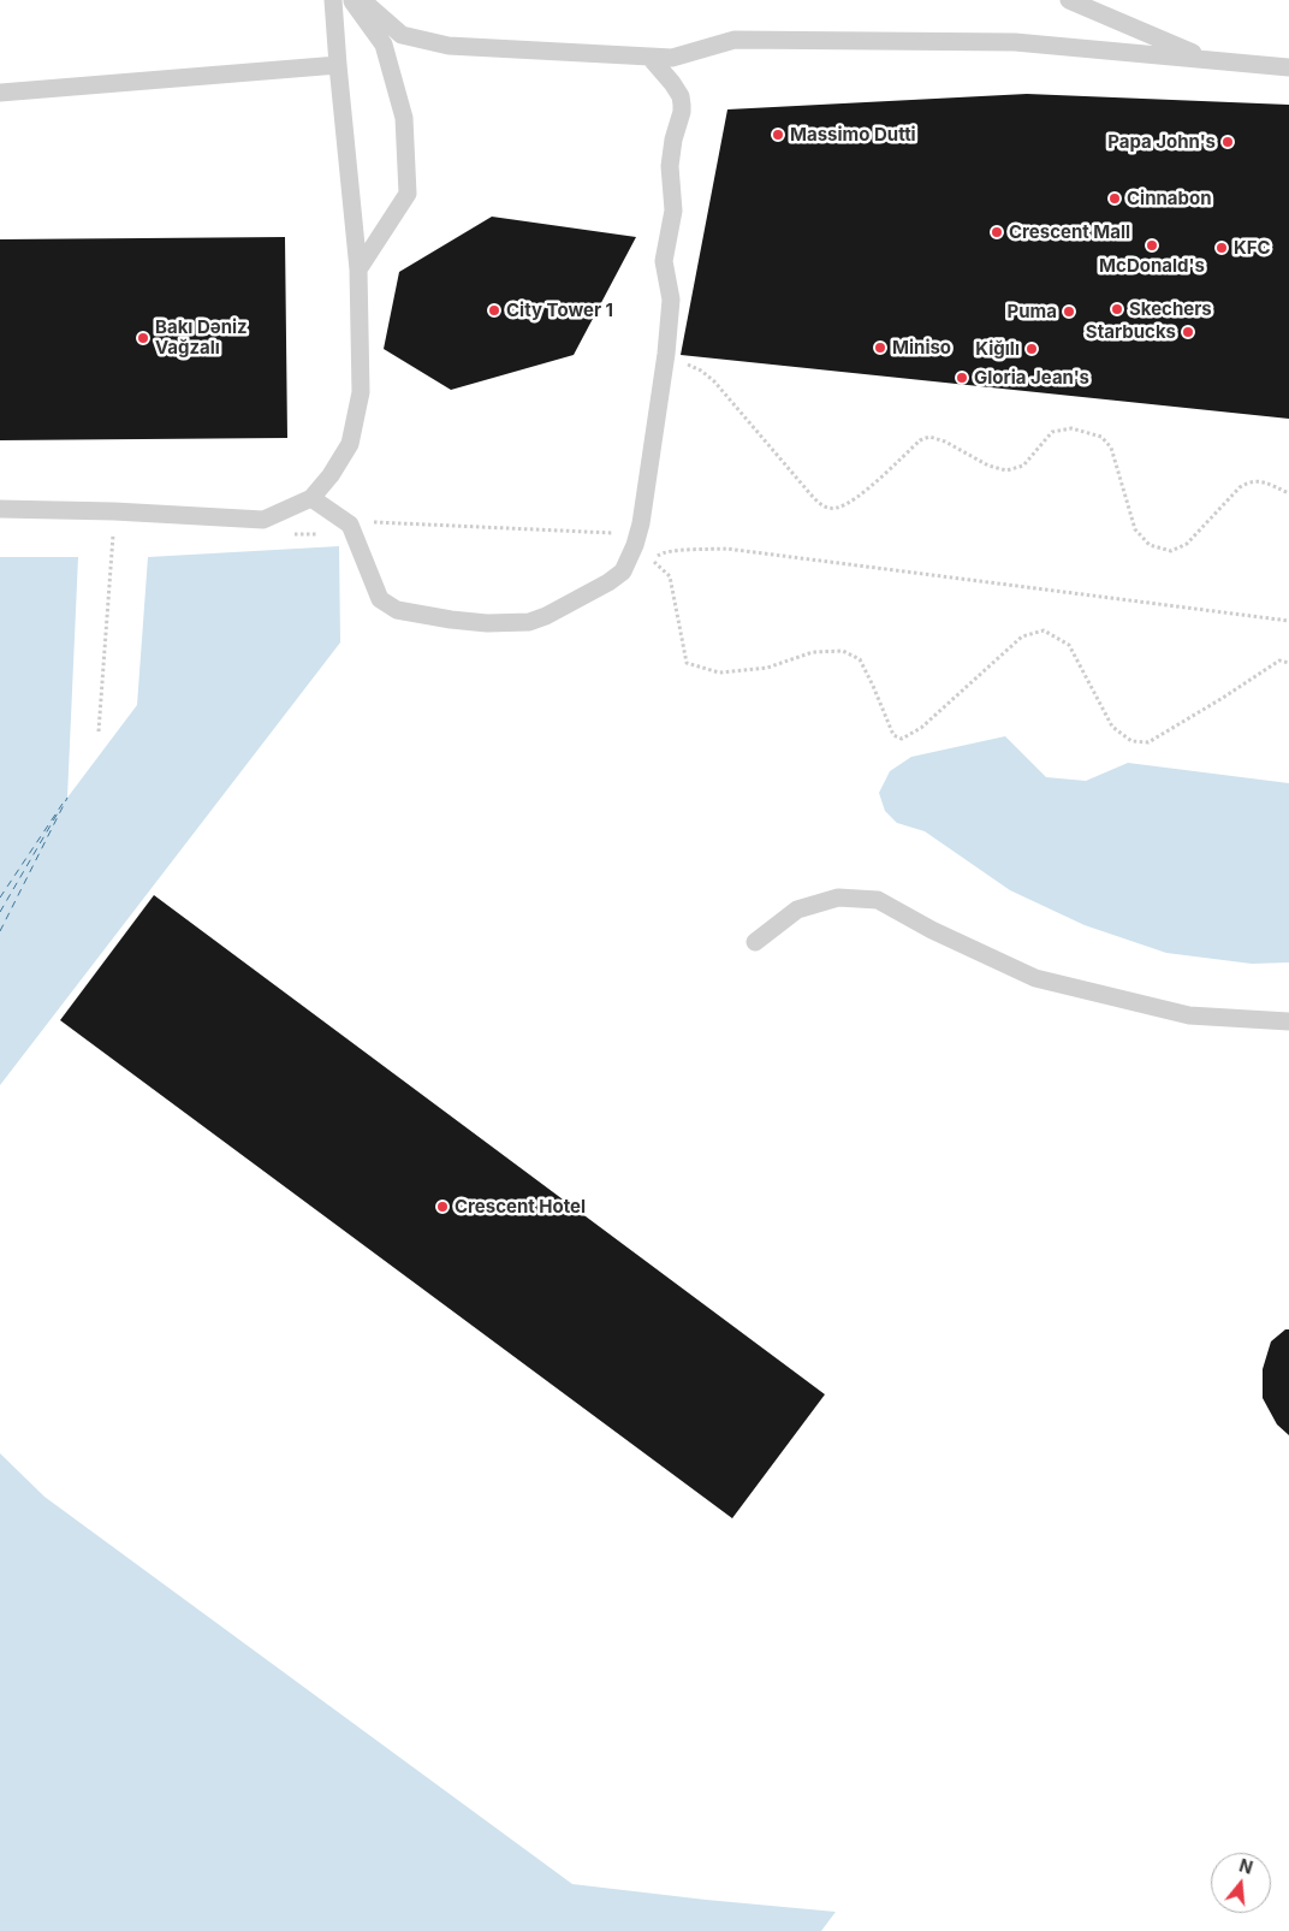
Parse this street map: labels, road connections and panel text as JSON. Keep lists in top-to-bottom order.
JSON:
{
  "places": [
    "Massimo Dutti",
    "Papa John's",
    "Cinnabon",
    "Crescent Mall",
    "McDonald's",
    "KFC",
    "Skechers",
    "City Tower 1",
    "Puma",
    "Starbucks",
    "Bakı Dəniz Vağzalı",
    "Miniso",
    "Kiğılı",
    "Gloria Jean's",
    "Crescent Hotel"
  ],
  "north": "top"
}
